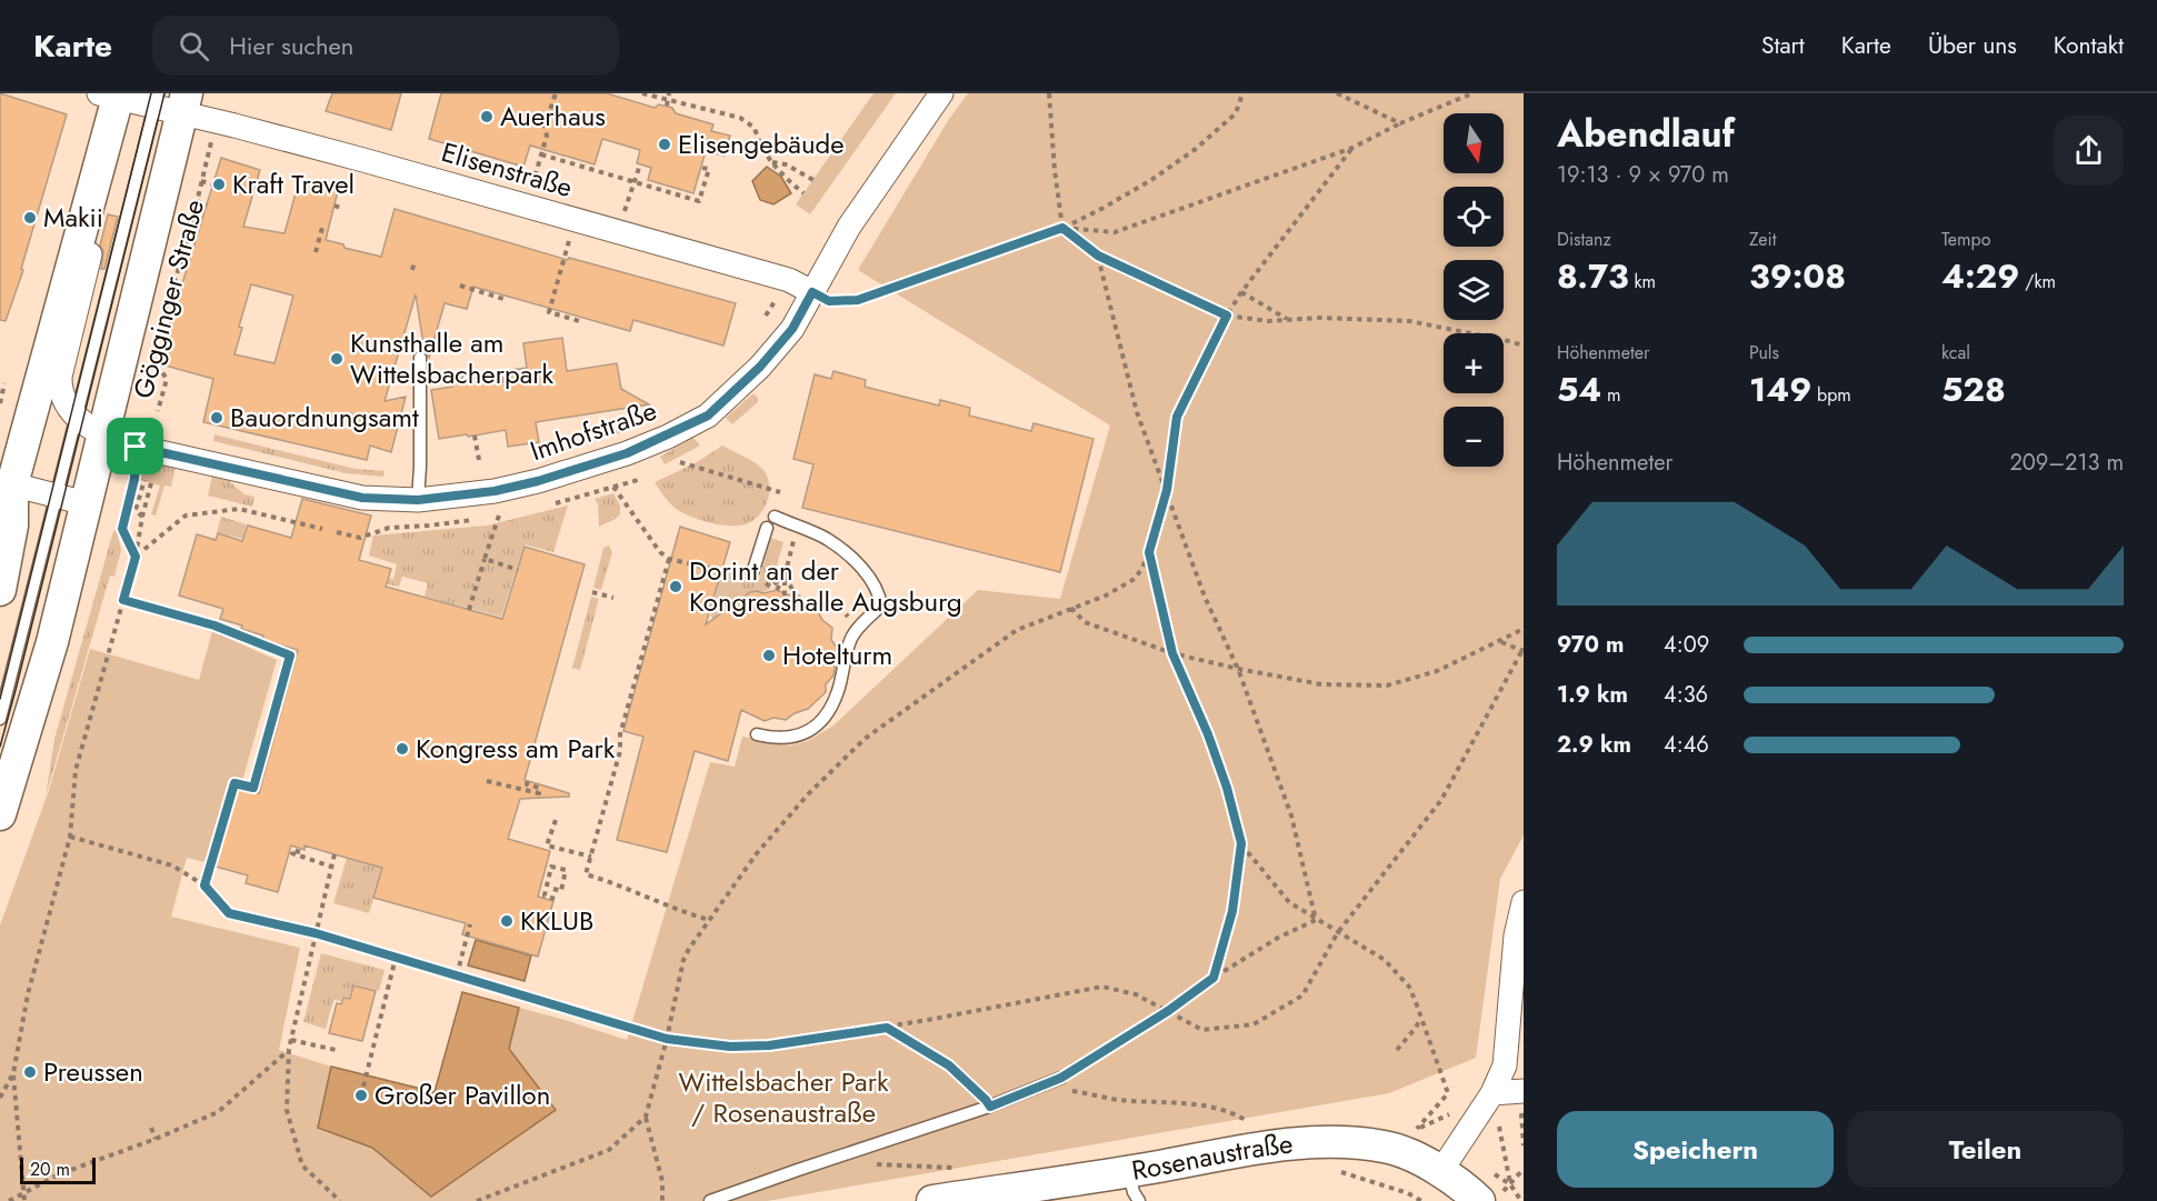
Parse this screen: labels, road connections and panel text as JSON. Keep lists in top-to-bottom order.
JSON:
{
  "streets": {
    "main road": ["Gögginger Straße", "Rosenaustraße"],
    "street": ["Elisenstraße", "Imhofstraße"]
  },
  "crossings": [
    ["Elisenstraße", "Gögginger Straße"],
    ["Elisenstraße", "Imhofstraße"],
    ["Gögginger Straße", "Imhofstraße"]
  ],
  "parks": ["Wittelsbacher Park / Rosenaustraße"],
  "places": [
    "Auerhaus",
    "Elisengebäude",
    "Kraft Travel",
    "Makii",
    "Kunsthalle am Wittelsbacherpark",
    "Bauordnungsamt",
    "Dorint an der Kongresshalle Augsburg",
    "Hotelturm",
    "Kongress am Park",
    "KKLUB",
    "Preussen",
    "Großer Pavillon"
  ],
  "scale_bar": "20 m",
  "north": "bottom",
  "page": {
    "header": "Karte",
    "search": "Hier suchen",
    "nav": [
      "Start",
      "Karte",
      "Über uns",
      "Kontakt"
    ],
    "heading": ["Abendlauf", "19:13 · 9 × 970 m"],
    "map_buttons": ["+", "−"],
    "stats": [
      ["Distanz", "8.73 km"],
      ["Zeit", "39:08"],
      ["Tempo", "4:29 /km"],
      ["Höhenmeter", "54 m"],
      ["Puls", "149 bpm"],
      ["kcal", "528"]
    ],
    "chart": ["Höhenmeter", "209–213 m"],
    "list": [
      {
        "name": "970 m",
        "note": "4:09"
      },
      {
        "name": "1.9 km",
        "note": "4:36"
      },
      {
        "name": "2.9 km",
        "note": "4:46"
      }
    ],
    "buttons": ["Speichern", "Teilen"],
    "scale": "20 m"
  }
}
